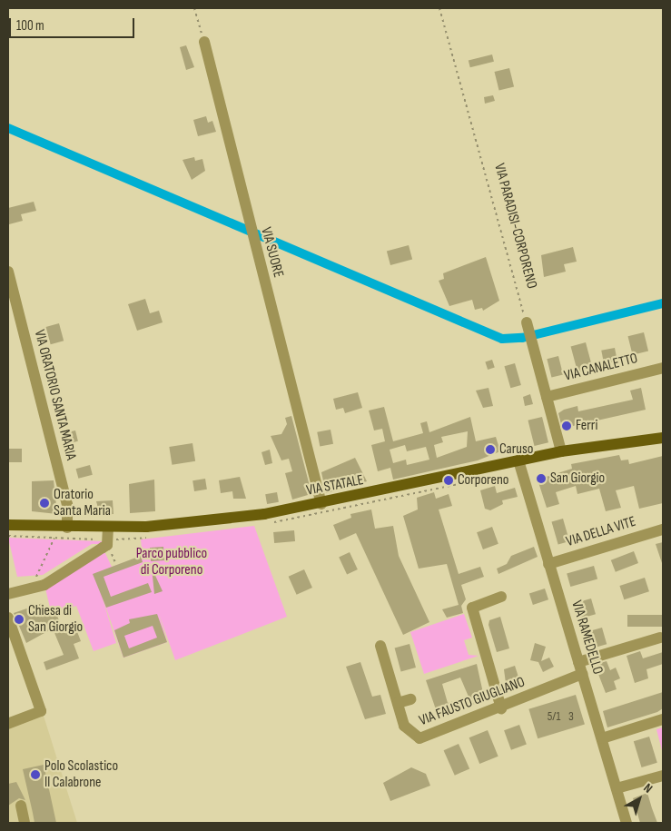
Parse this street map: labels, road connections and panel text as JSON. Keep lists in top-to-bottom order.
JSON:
{
  "streets": {
    "main road": ["VIA STATALE"],
    "street": [
      "VIA SUORE",
      "VIA CANALETTO",
      "VIA ORATORIO SANTA MARIA",
      "VIA DELLA VITE",
      "VIA RAMEDELLO",
      "VIA FAUSTO GIUGLIANO"
    ],
    "path": ["VIA PARADISI-CORPORENO"]
  },
  "crossings": [
    ["VIA SUORE", "VIA STATALE"],
    ["VIA ORATORIO SANTA MARIA", "VIA STATALE"],
    ["VIA STATALE", "VIA RAMEDELLO"],
    ["VIA DELLA VITE", "VIA RAMEDELLO"],
    ["VIA RAMEDELLO", "VIA FAUSTO GIUGLIANO"]
  ],
  "parks": ["Parco pubblico di Corporeno"],
  "places": [
    "Ferri",
    "Caruso",
    "San Giorgio",
    "Corporeno",
    "Oratorio Santa Maria",
    "Chiesa di San Giorgio",
    "Polo Scolastico Il Calabrone"
  ],
  "house_numbers": ["5/1", "3"],
  "scale_bar": "100 m",
  "north": "top right"
}
